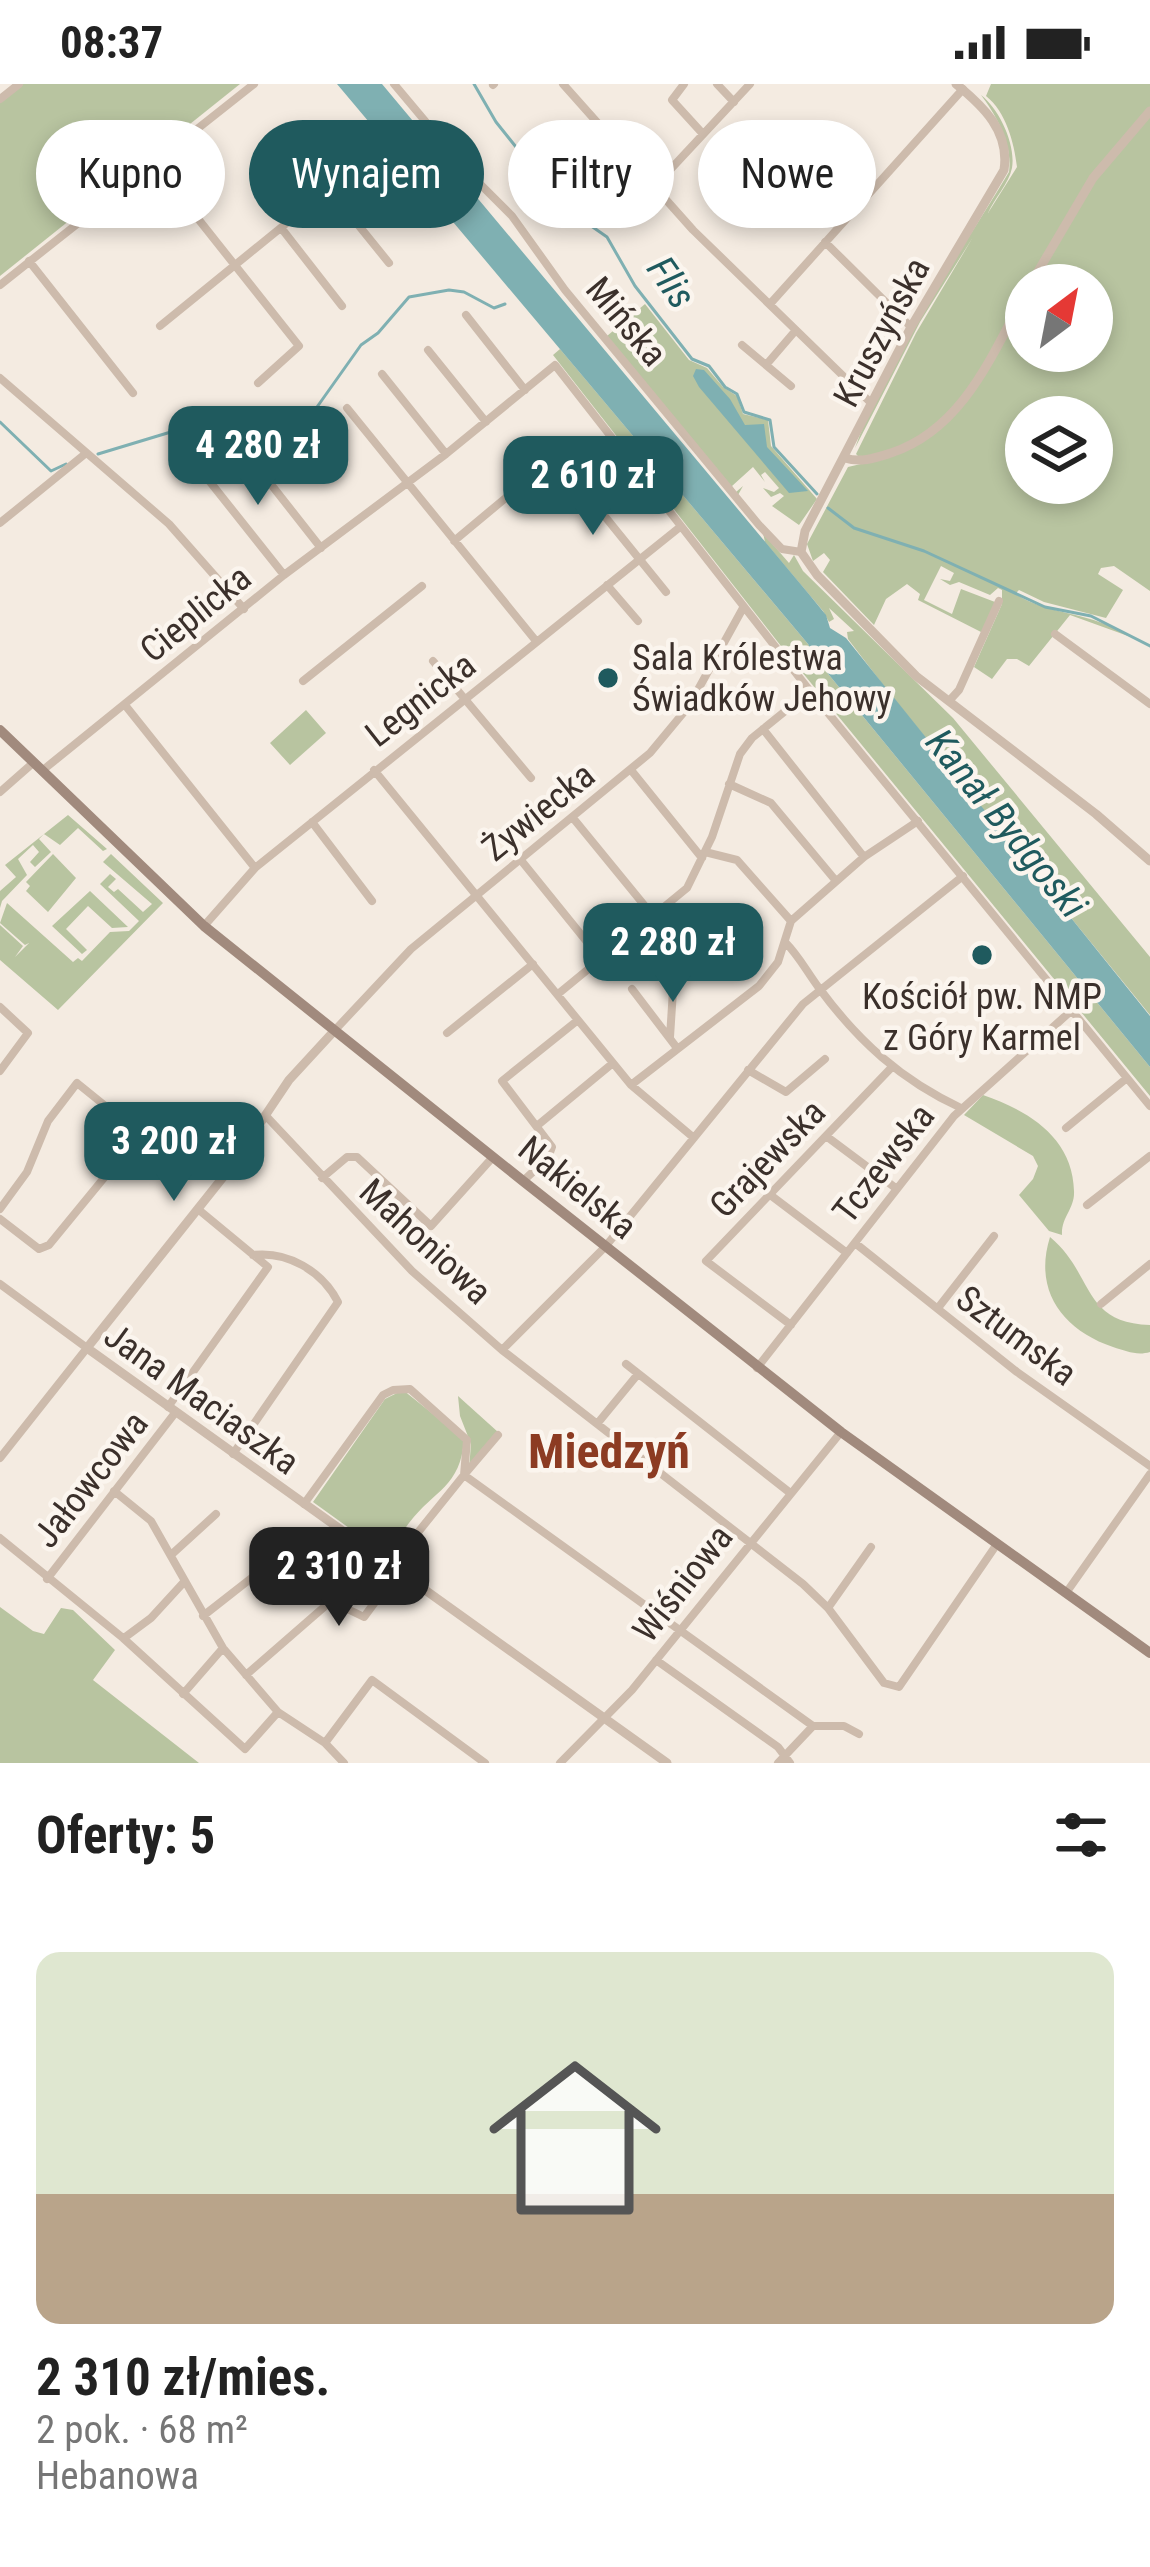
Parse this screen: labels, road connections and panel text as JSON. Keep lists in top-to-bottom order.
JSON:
{
  "streets": {
    "main road": ["Nakielska"],
    "street": [
      "Mińska",
      "Kruszyńska",
      "Cieplicka",
      "Legnicka",
      "Żywiecka",
      "Grajewska",
      "Tczewska",
      "Mahoniowa",
      "Sztumska",
      "Jana Maciaszka",
      "Jałowcowa",
      "Wiśniowa"
    ]
  },
  "crossings": [
    ["Mińska", "Kruszyńska"],
    ["Cieplicka", "Legnicka"],
    ["Cieplicka", "Nakielska"],
    ["Legnicka", "Nakielska"],
    ["Żywiecka", "Nakielska"],
    ["Grajewska", "Tczewska"],
    ["Tczewska", "Nakielska"],
    ["Tczewska", "Sztumska"],
    ["Nakielska", "Mahoniowa"],
    ["Nakielska", "Wiśniowa"],
    ["Mahoniowa", "Wiśniowa"],
    ["Jana Maciaszka", "Jałowcowa"],
    ["Jana Maciaszka", "Wiśniowa"]
  ],
  "districts": ["Miedzyń"],
  "water": ["Flis", "Kanał Bydgoski"],
  "places": ["Sala Królestwa Świadków Jehowy", "Kościół pw. NMP z Góry Karmel"],
  "north": "top right",
  "page": {
    "status": "08:37",
    "chip": [
      "Kupno",
      "Wynajem",
      "Filtry",
      "Nowe"
    ],
    "price": [
      "4 280 zł",
      "2 610 zł",
      "2 280 zł",
      "3 200 zł",
      "2 310 zł"
    ],
    "heading": "Oferty: 5",
    "list": [
      {
        "name": "2 310 zł/mies.",
        "note": "2 pok. · 68 m² · Hebanowa"
      }
    ]
  }
}
